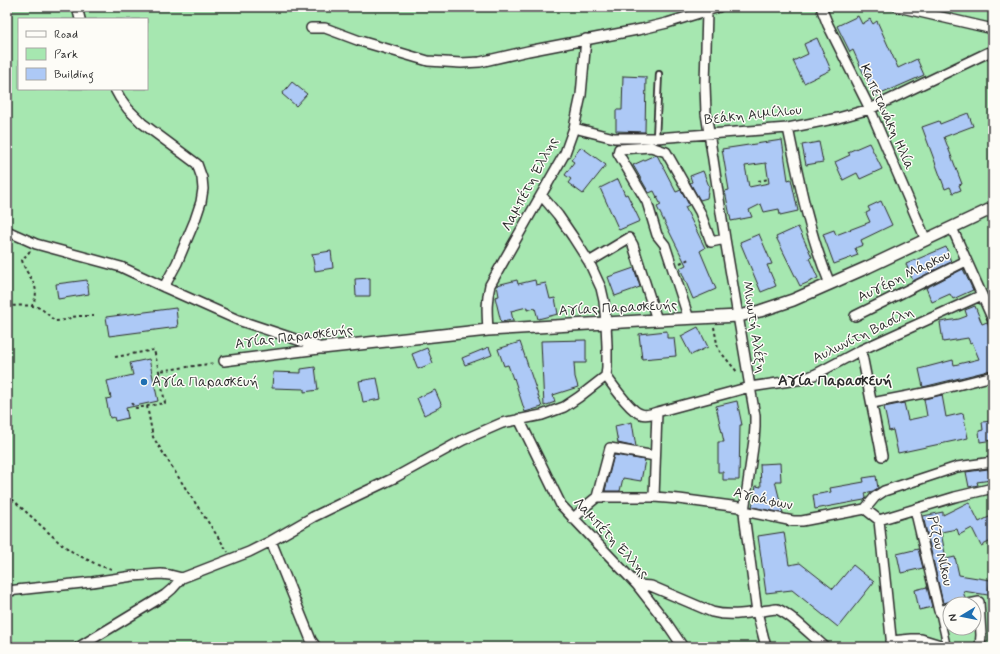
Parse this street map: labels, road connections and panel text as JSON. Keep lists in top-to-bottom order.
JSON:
{
  "streets": {
    "street": [
      "Βεάκη Αιμίλιου",
      "Καπετανάκη Ηλία",
      "Λαμπέτη Έλλης",
      "Αυγέρη Μάρκου",
      "Αγίας Παρασκευής",
      "Μινωτή Αλέξη",
      "Αυλωνίτη Βασίλη",
      "Αγράφων",
      "Ρίζου Νίκου"
    ]
  },
  "crossings": [
    ["Βεάκη Αιμίλιου", "Καπετανάκη Ηλία"],
    ["Βεάκη Αιμίλιου", "Λαμπέτη Έλλης"],
    ["Βεάκη Αιμίλιου", "Μινωτή Αλέξη"],
    ["Καπετανάκη Ηλία", "Αγίας Παρασκευής"],
    ["Λαμπέτη Έλλης", "Αγίας Παρασκευής"],
    ["Αγίας Παρασκευής", "Μινωτή Αλέξη"],
    ["Μινωτή Αλέξη", "Αυλωνίτη Βασίλη"],
    ["Μινωτή Αλέξη", "Αγράφων"]
  ],
  "districts": ["Αγία Παρασκευή"],
  "places": ["Αγία Παρασκευή"],
  "legend": ["Road", "Park", "Building"],
  "north": "left"
}
